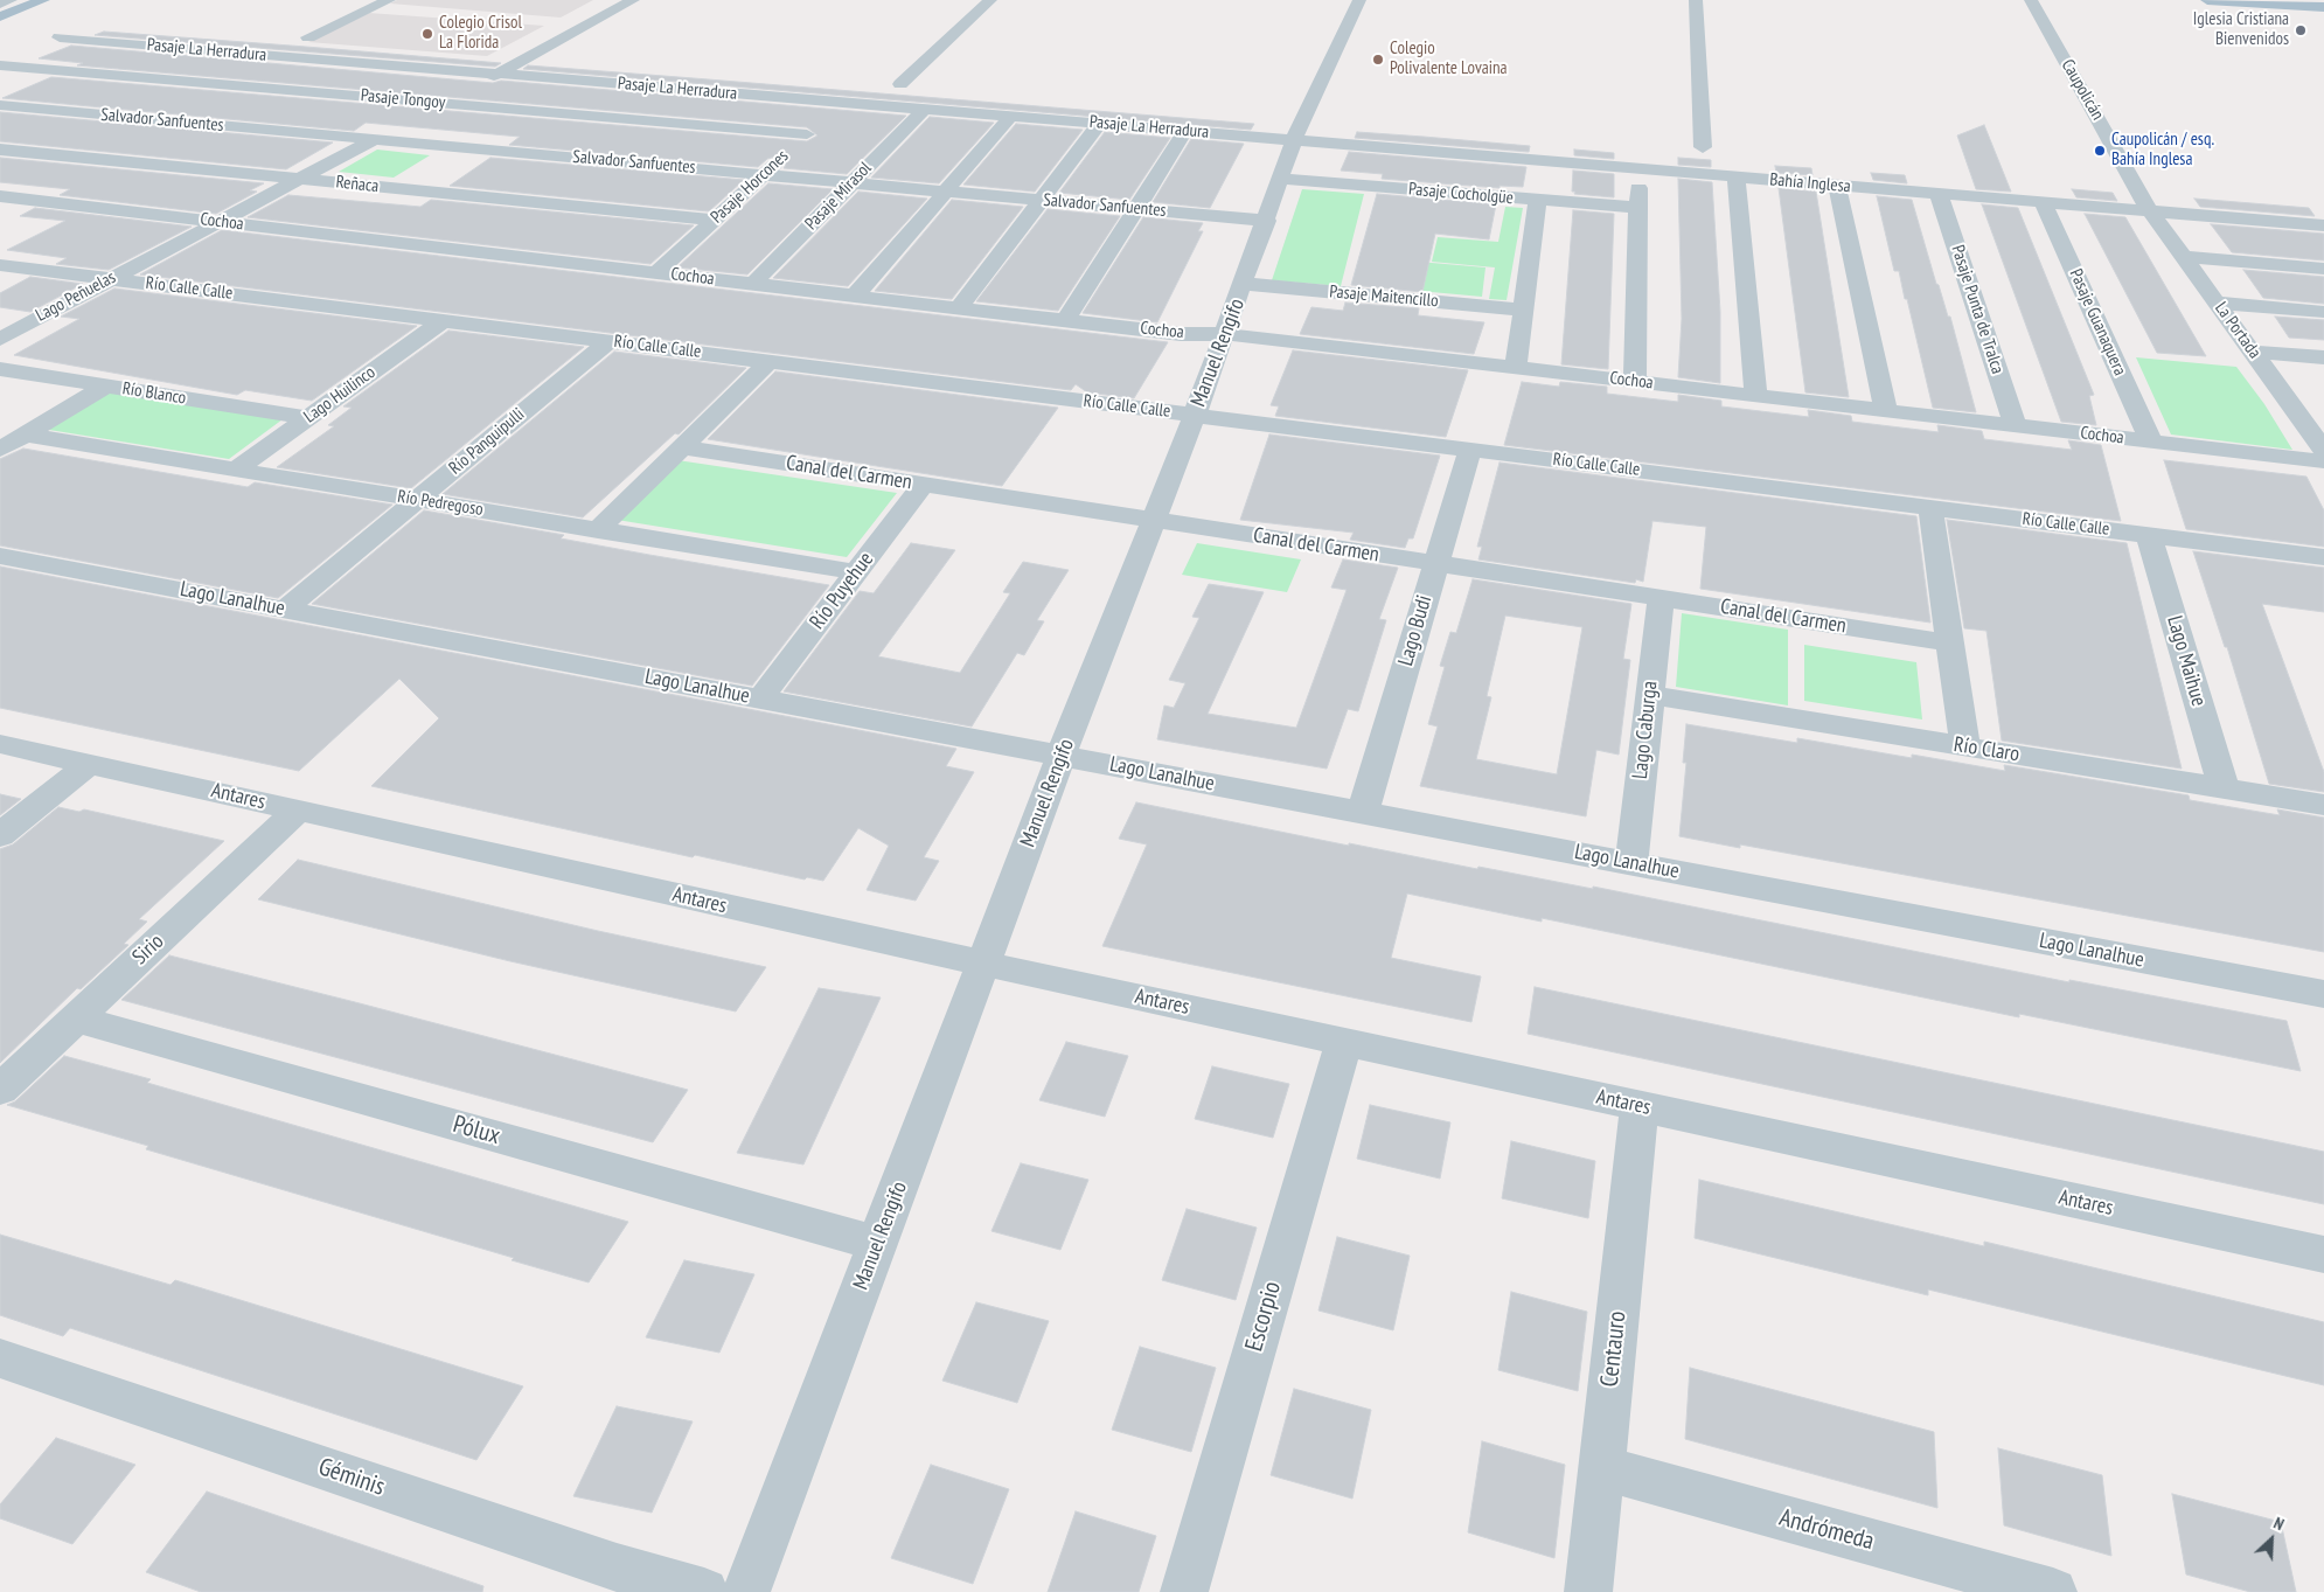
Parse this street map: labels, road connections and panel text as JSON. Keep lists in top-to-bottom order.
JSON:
{
  "streets": {
    "street": [
      "Pasaje La Herradura",
      "Caupolicán",
      "Pasaje Tongoy",
      "Salvador Sanfuentes",
      "Bahía Inglesa",
      "Reñaca",
      "Pasaje Horcones",
      "Pasaje Cocholgüe",
      "Pasaje Mirasol",
      "Cochoa",
      "Río Calle Calle",
      "Lago Peñuelas",
      "Pasaje Maitencillo",
      "Pasaje Punta de Tralca",
      "Pasaje Guanaquera",
      "La Portada",
      "Manuel Rengifo",
      "Río Blanco",
      "Lago Huilinco",
      "Río Panguipulli",
      "Canal del Carmen",
      "Río Pedregoso",
      "Río Puyehue",
      "Lago Lanalhue",
      "Lago Budi",
      "Lago Maihue",
      "Lago Caburga",
      "Río Claro",
      "Antares",
      "Sirio",
      "Pólux",
      "Escorpio",
      "Centauro",
      "Géminis",
      "Andrómeda"
    ]
  },
  "crossings": [
    ["Pasaje La Herradura", "Bahía Inglesa"],
    ["Pasaje La Herradura", "Pasaje Horcones"],
    ["Pasaje La Herradura", "Pasaje Mirasol"],
    ["Pasaje La Herradura", "Lago Peñuelas"],
    ["Pasaje La Herradura", "Manuel Rengifo"],
    ["Caupolicán", "Bahía Inglesa"],
    ["Caupolicán", "La Portada"],
    ["Pasaje Tongoy", "Pasaje Horcones"],
    ["Pasaje Tongoy", "Lago Peñuelas"],
    ["Salvador Sanfuentes", "Pasaje Horcones"],
    ["Salvador Sanfuentes", "Pasaje Mirasol"],
    ["Salvador Sanfuentes", "Lago Peñuelas"],
    ["Salvador Sanfuentes", "Manuel Rengifo"],
    ["Bahía Inglesa", "Pasaje Punta de Tralca"],
    ["Bahía Inglesa", "Pasaje Guanaquera"],
    ["Bahía Inglesa", "La Portada"],
    ["Bahía Inglesa", "Manuel Rengifo"],
    ["Reñaca", "Pasaje Horcones"],
    ["Reñaca", "Lago Peñuelas"],
    ["Pasaje Horcones", "Cochoa"],
    ["Pasaje Cocholgüe", "Manuel Rengifo"],
    ["Pasaje Mirasol", "Cochoa"],
    ["Cochoa", "Lago Peñuelas"],
    ["Cochoa", "Pasaje Punta de Tralca"],
    ["Cochoa", "Pasaje Guanaquera"],
    ["Cochoa", "Manuel Rengifo"],
    ["Río Calle Calle", "Lago Peñuelas"],
    ["Río Calle Calle", "Manuel Rengifo"],
    ["Río Calle Calle", "Lago Huilinco"],
    ["Río Calle Calle", "Río Panguipulli"],
    ["Río Calle Calle", "Lago Budi"],
    ["Río Calle Calle", "Lago Maihue"],
    ["Pasaje Maitencillo", "Manuel Rengifo"],
    ["Manuel Rengifo", "Canal del Carmen"],
    ["Manuel Rengifo", "Lago Lanalhue"],
    ["Manuel Rengifo", "Antares"],
    ["Manuel Rengifo", "Pólux"],
    ["Río Blanco", "Lago Huilinco"],
    ["Lago Huilinco", "Río Pedregoso"],
    ["Río Panguipulli", "Río Pedregoso"],
    ["Río Panguipulli", "Lago Lanalhue"],
    ["Canal del Carmen", "Río Puyehue"],
    ["Canal del Carmen", "Lago Budi"],
    ["Canal del Carmen", "Lago Caburga"],
    ["Río Pedregoso", "Río Puyehue"],
    ["Río Puyehue", "Lago Lanalhue"],
    ["Lago Lanalhue", "Lago Budi"],
    ["Lago Lanalhue", "Lago Caburga"],
    ["Lago Maihue", "Río Claro"],
    ["Lago Caburga", "Río Claro"],
    ["Antares", "Sirio"],
    ["Antares", "Escorpio"],
    ["Antares", "Centauro"],
    ["Sirio", "Pólux"],
    ["Centauro", "Andrómeda"]
  ],
  "places": [
    "Iglesia Cristiana Bienvenidos",
    "Colegio Crisol La Florida",
    "Colegio Polivalente Lovaina",
    "Caupolicán / esq. Bahía Inglesa"
  ],
  "north": "top right"
}
